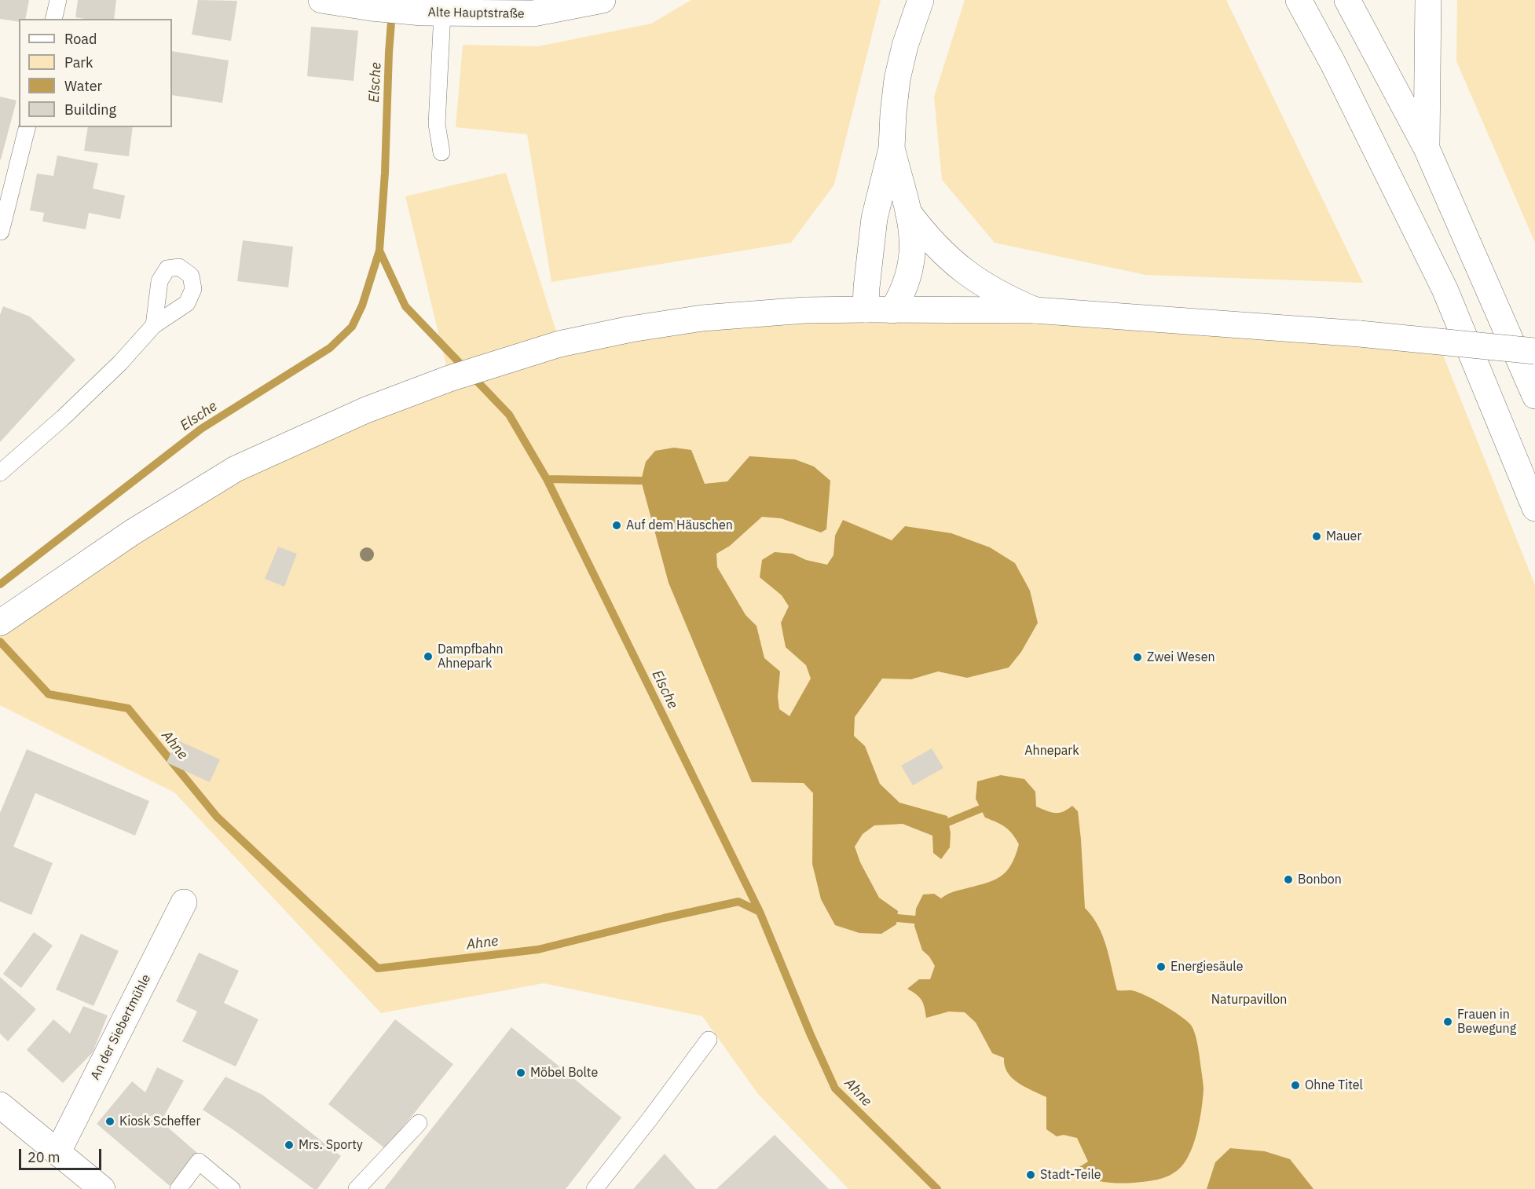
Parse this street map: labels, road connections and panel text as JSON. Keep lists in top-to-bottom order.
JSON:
{
  "streets": {
    "main road": ["Alte Hauptstraße", "An der Siebertmühle"]
  },
  "water": ["Elsche", "Ahne"],
  "parks": ["Ahnepark", "Naturpavillon"],
  "places": [
    "Auf dem Häuschen",
    "Mauer",
    "Dampfbahn Ahnepark",
    "Zwei Wesen",
    "Bonbon",
    "Energiesäule",
    "Frauen in Bewegung",
    "Möbel Bolte",
    "Ohne Titel",
    "Kiosk Scheffer",
    "Mrs. Sporty",
    "Stadt-Teile"
  ],
  "legend": [
    "Road",
    "Park",
    "Water",
    "Building"
  ],
  "scale_bar": "20 m"
}
